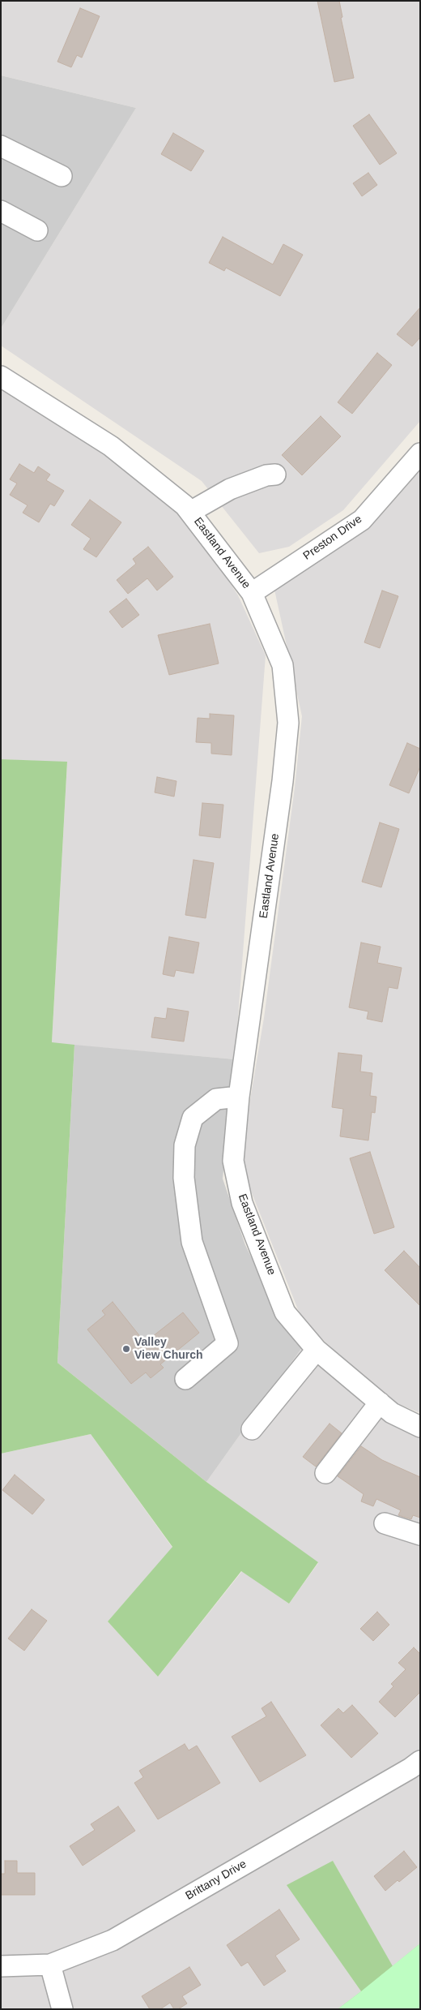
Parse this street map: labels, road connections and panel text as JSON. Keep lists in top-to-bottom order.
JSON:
{
  "streets": {
    "street": ["Preston Drive", "Eastland Avenue", "Brittany Drive"]
  },
  "crossings": [
    ["Preston Drive", "Eastland Avenue"]
  ],
  "places": ["Valley View Church"]
}
